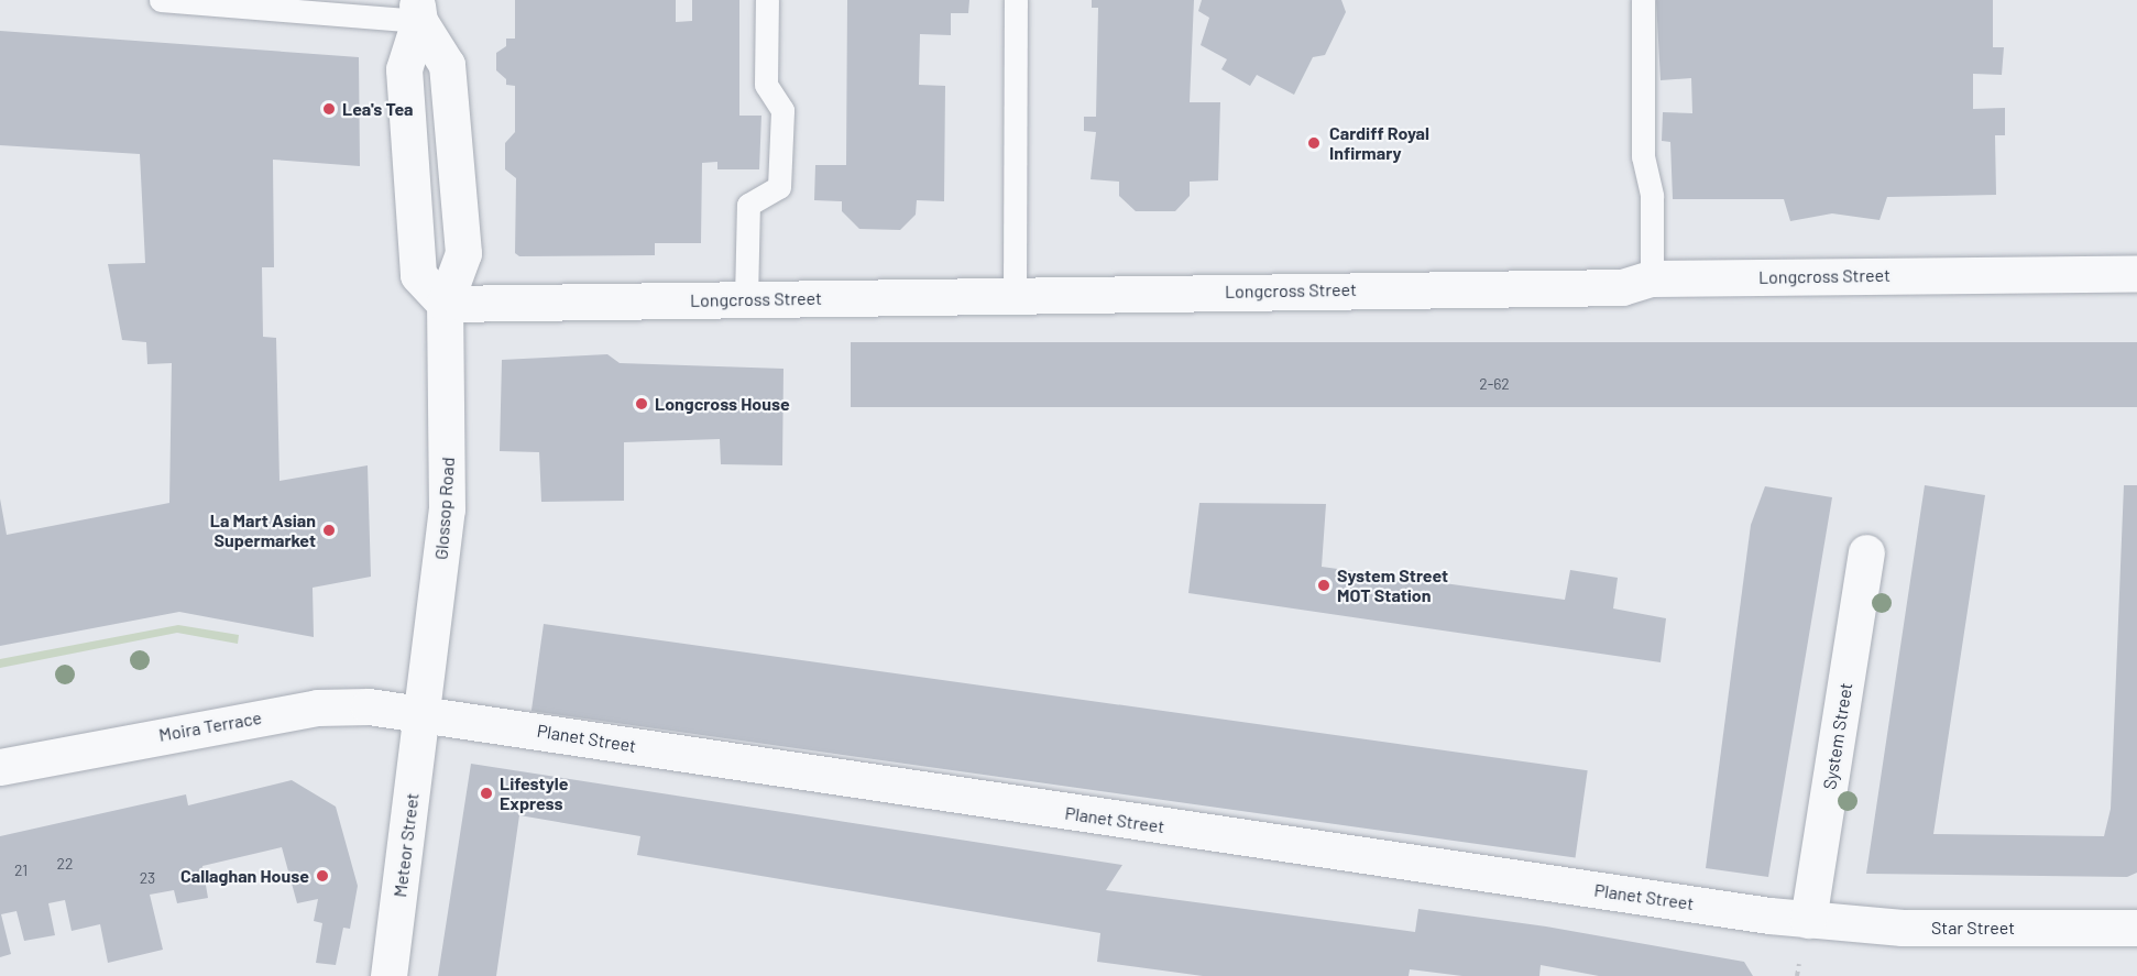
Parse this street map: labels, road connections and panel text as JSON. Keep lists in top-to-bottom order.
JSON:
{
  "streets": {
    "street": [
      "Longcross Street",
      "Glossop Road",
      "Moira Terrace",
      "System Street",
      "Planet Street",
      "Meteor Street",
      "Star Street"
    ]
  },
  "crossings": [
    ["Longcross Street", "Glossop Road"],
    ["Glossop Road", "Moira Terrace"],
    ["Glossop Road", "Planet Street"],
    ["Glossop Road", "Meteor Street"],
    ["Moira Terrace", "Planet Street"],
    ["Moira Terrace", "Meteor Street"],
    ["System Street", "Planet Street"],
    ["System Street", "Star Street"],
    ["Planet Street", "Meteor Street"],
    ["Planet Street", "Star Street"]
  ],
  "places": [
    "Lea's Tea",
    "Cardiff Royal Infirmary",
    "Longcross House",
    "La Mart Asian Supermarket",
    "System Street MOT Station",
    "Lifestyle Express",
    "Callaghan House"
  ],
  "house_numbers": [
    "2-62",
    "22",
    "21",
    "23"
  ]
}
